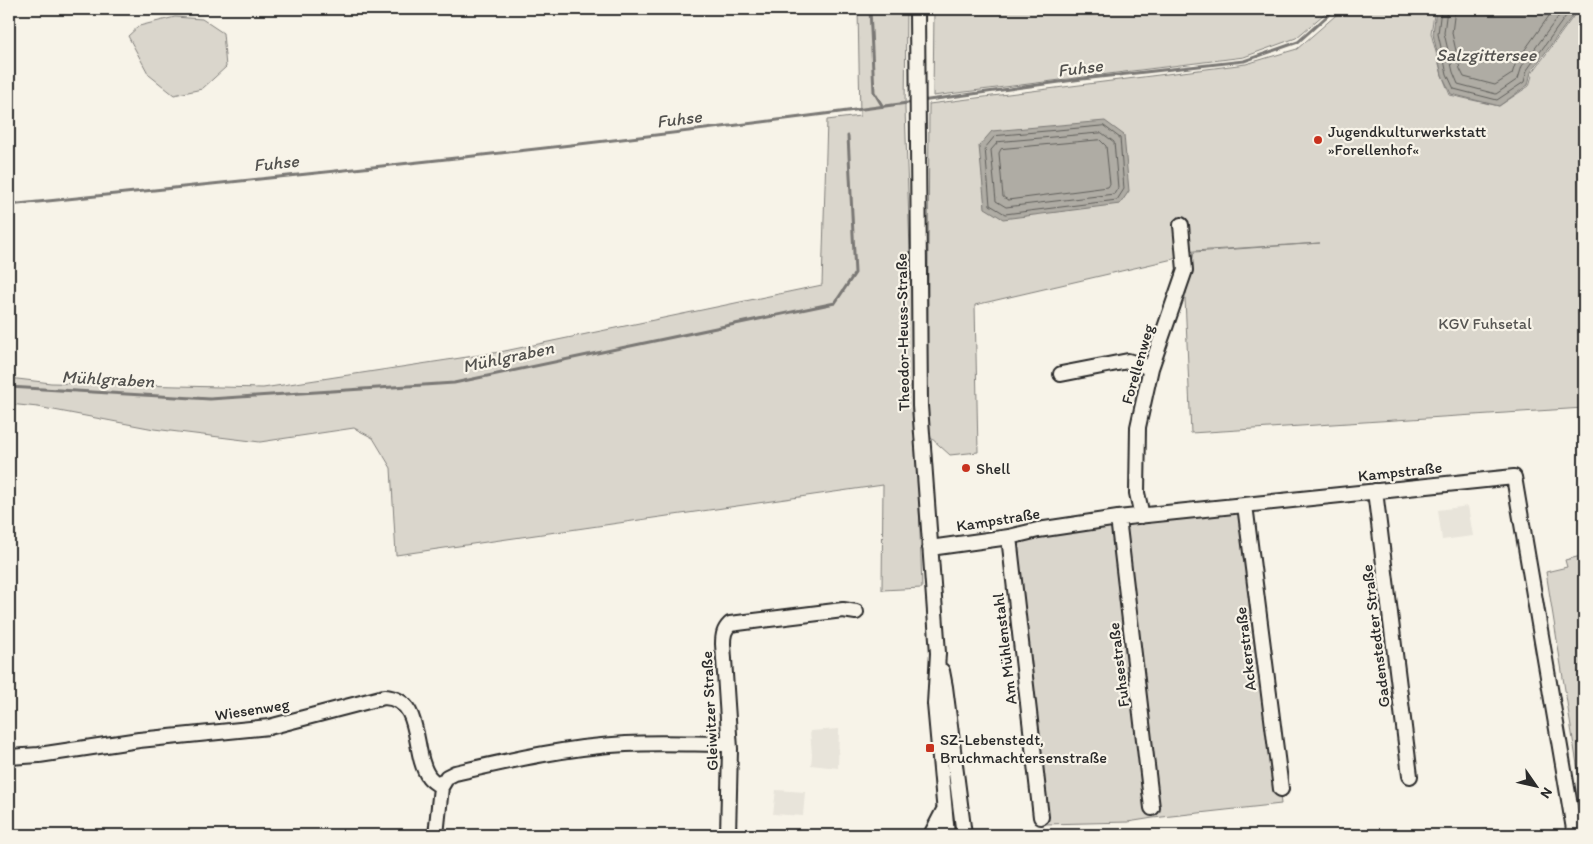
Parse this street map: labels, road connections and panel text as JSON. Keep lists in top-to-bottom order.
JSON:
{
  "streets": {
    "street": [
      "Theodor-Heuss-Straße",
      "Forellenweg",
      "Kampstraße",
      "Gadenstedter Straße",
      "Am Mühlenstahl",
      "Ackerstraße",
      "Fuhsestraße",
      "Wiesenweg",
      "Gleiwitzer Straße"
    ]
  },
  "crossings": [
    ["Theodor-Heuss-Straße", "Kampstraße"],
    ["Forellenweg", "Kampstraße"],
    ["Kampstraße", "Gadenstedter Straße"],
    ["Kampstraße", "Am Mühlenstahl"],
    ["Kampstraße", "Ackerstraße"],
    ["Kampstraße", "Fuhsestraße"]
  ],
  "water": ["Salzgittersee", "Fuhse", "Mühlgraben"],
  "parks": ["KGV Fuhsetal"],
  "places": {
    "other": ["Jugendkulturwerkstatt »Forellenhof«", "Shell"],
    "transit": ["SZ-Lebenstedt, Bruchmachtersenstraße"]
  },
  "north": "bottom right"
}
